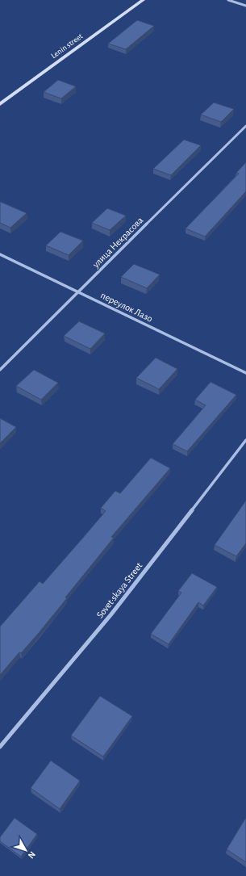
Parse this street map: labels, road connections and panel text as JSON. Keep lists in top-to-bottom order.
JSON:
{
  "streets": {
    "main road": ["Lenin street"],
    "street": ["улица Некрасова", "переулок Лазо", "Sovet·skaya Street"]
  },
  "crossings": [
    ["улица Некрасова", "переулок Лазо"]
  ],
  "north": "bottom right"
}
